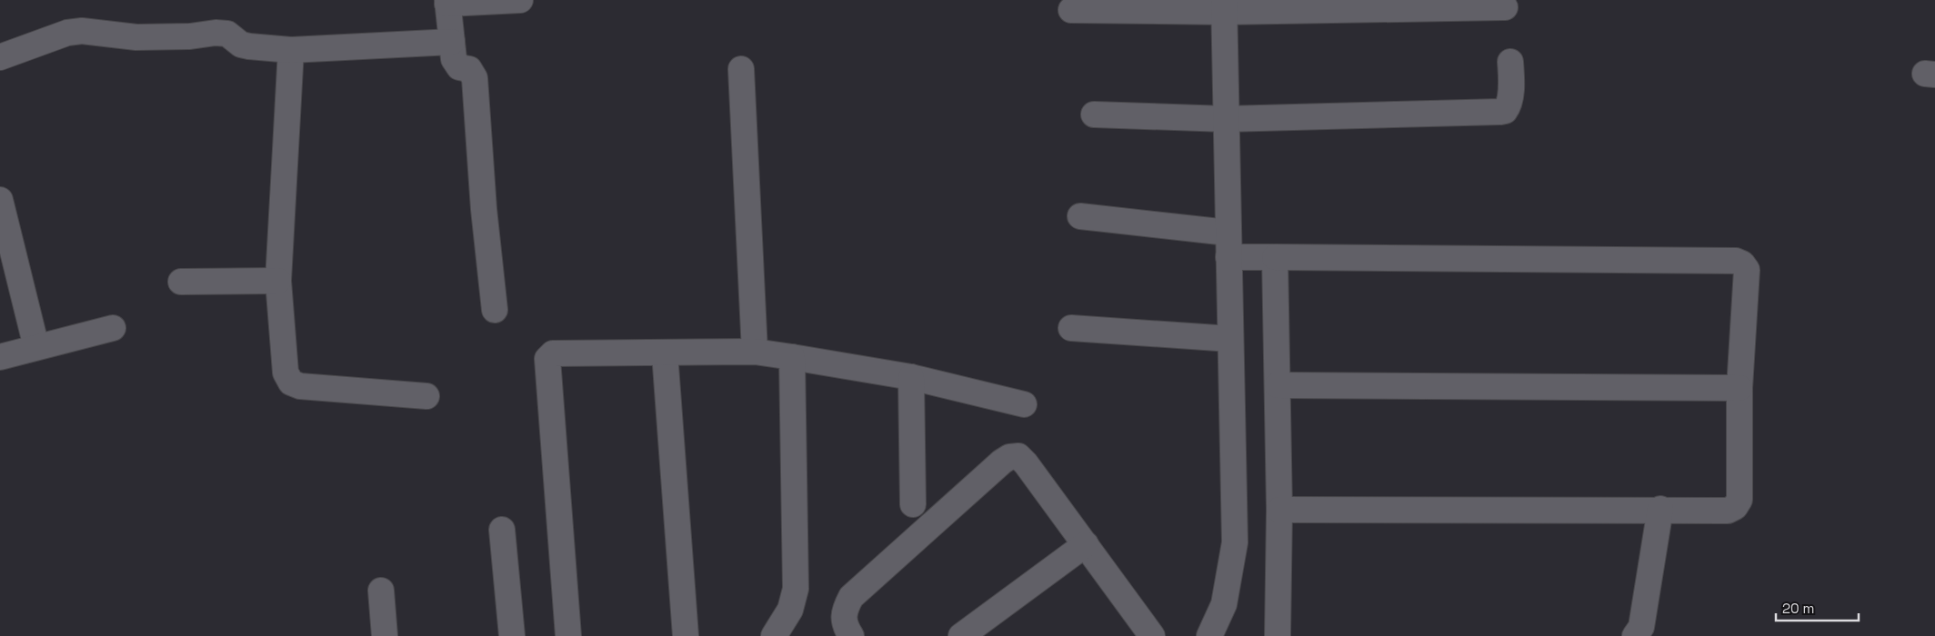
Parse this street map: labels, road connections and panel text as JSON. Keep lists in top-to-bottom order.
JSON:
{
  "scale_bar": "20 m"
}
